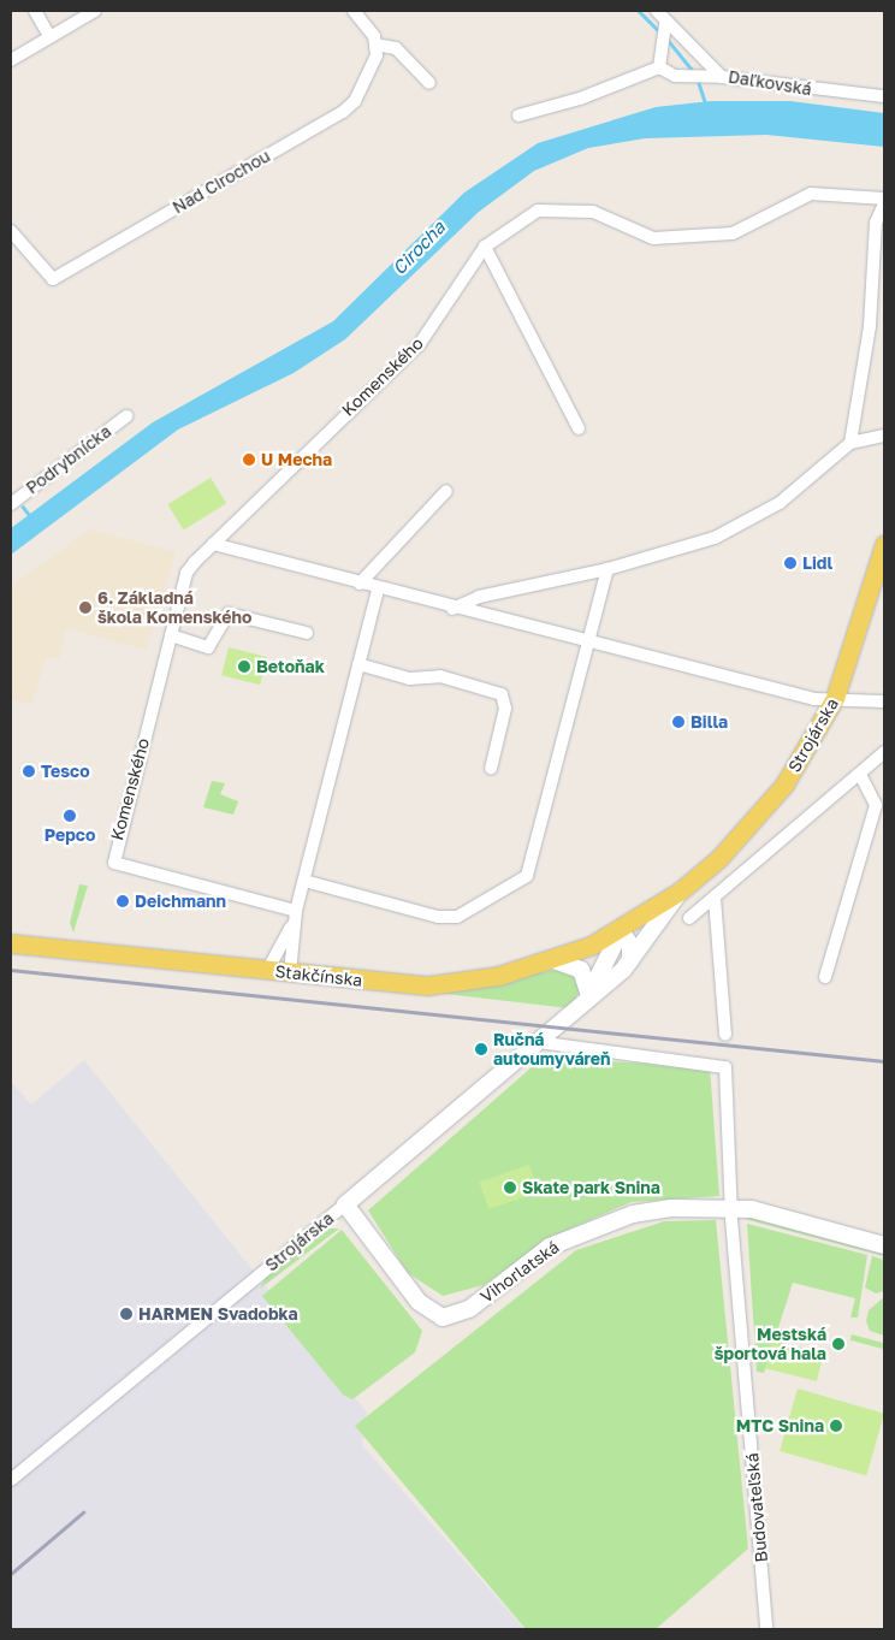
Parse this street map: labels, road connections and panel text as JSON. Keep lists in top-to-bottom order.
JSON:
{
  "streets": {
    "main road": ["Strojárska", "Stakčínska", "Vihorlatská"],
    "street": [
      "Daľkovská",
      "Nad Cirochou",
      "Komenského",
      "Podrybnícka",
      "Budovateľská"
    ]
  },
  "crossings": [
    ["Strojárska", "Stakčínska"],
    ["Strojárska", "Vihorlatská"],
    ["Strojárska", "Budovateľská"],
    ["Vihorlatská", "Budovateľská"]
  ],
  "water": ["Cirocha"],
  "places": [
    "U Mecha",
    "Lidl",
    "6. Základná škola Komenského",
    "Betoňak",
    "Billa",
    "Tesco",
    "Pepco",
    "Deichmann",
    "Ručná autoumyváreň",
    "Skate park Snina",
    "HARMEN Svadobka",
    "Mestská športová hala",
    "MTC Snina"
  ]
}
